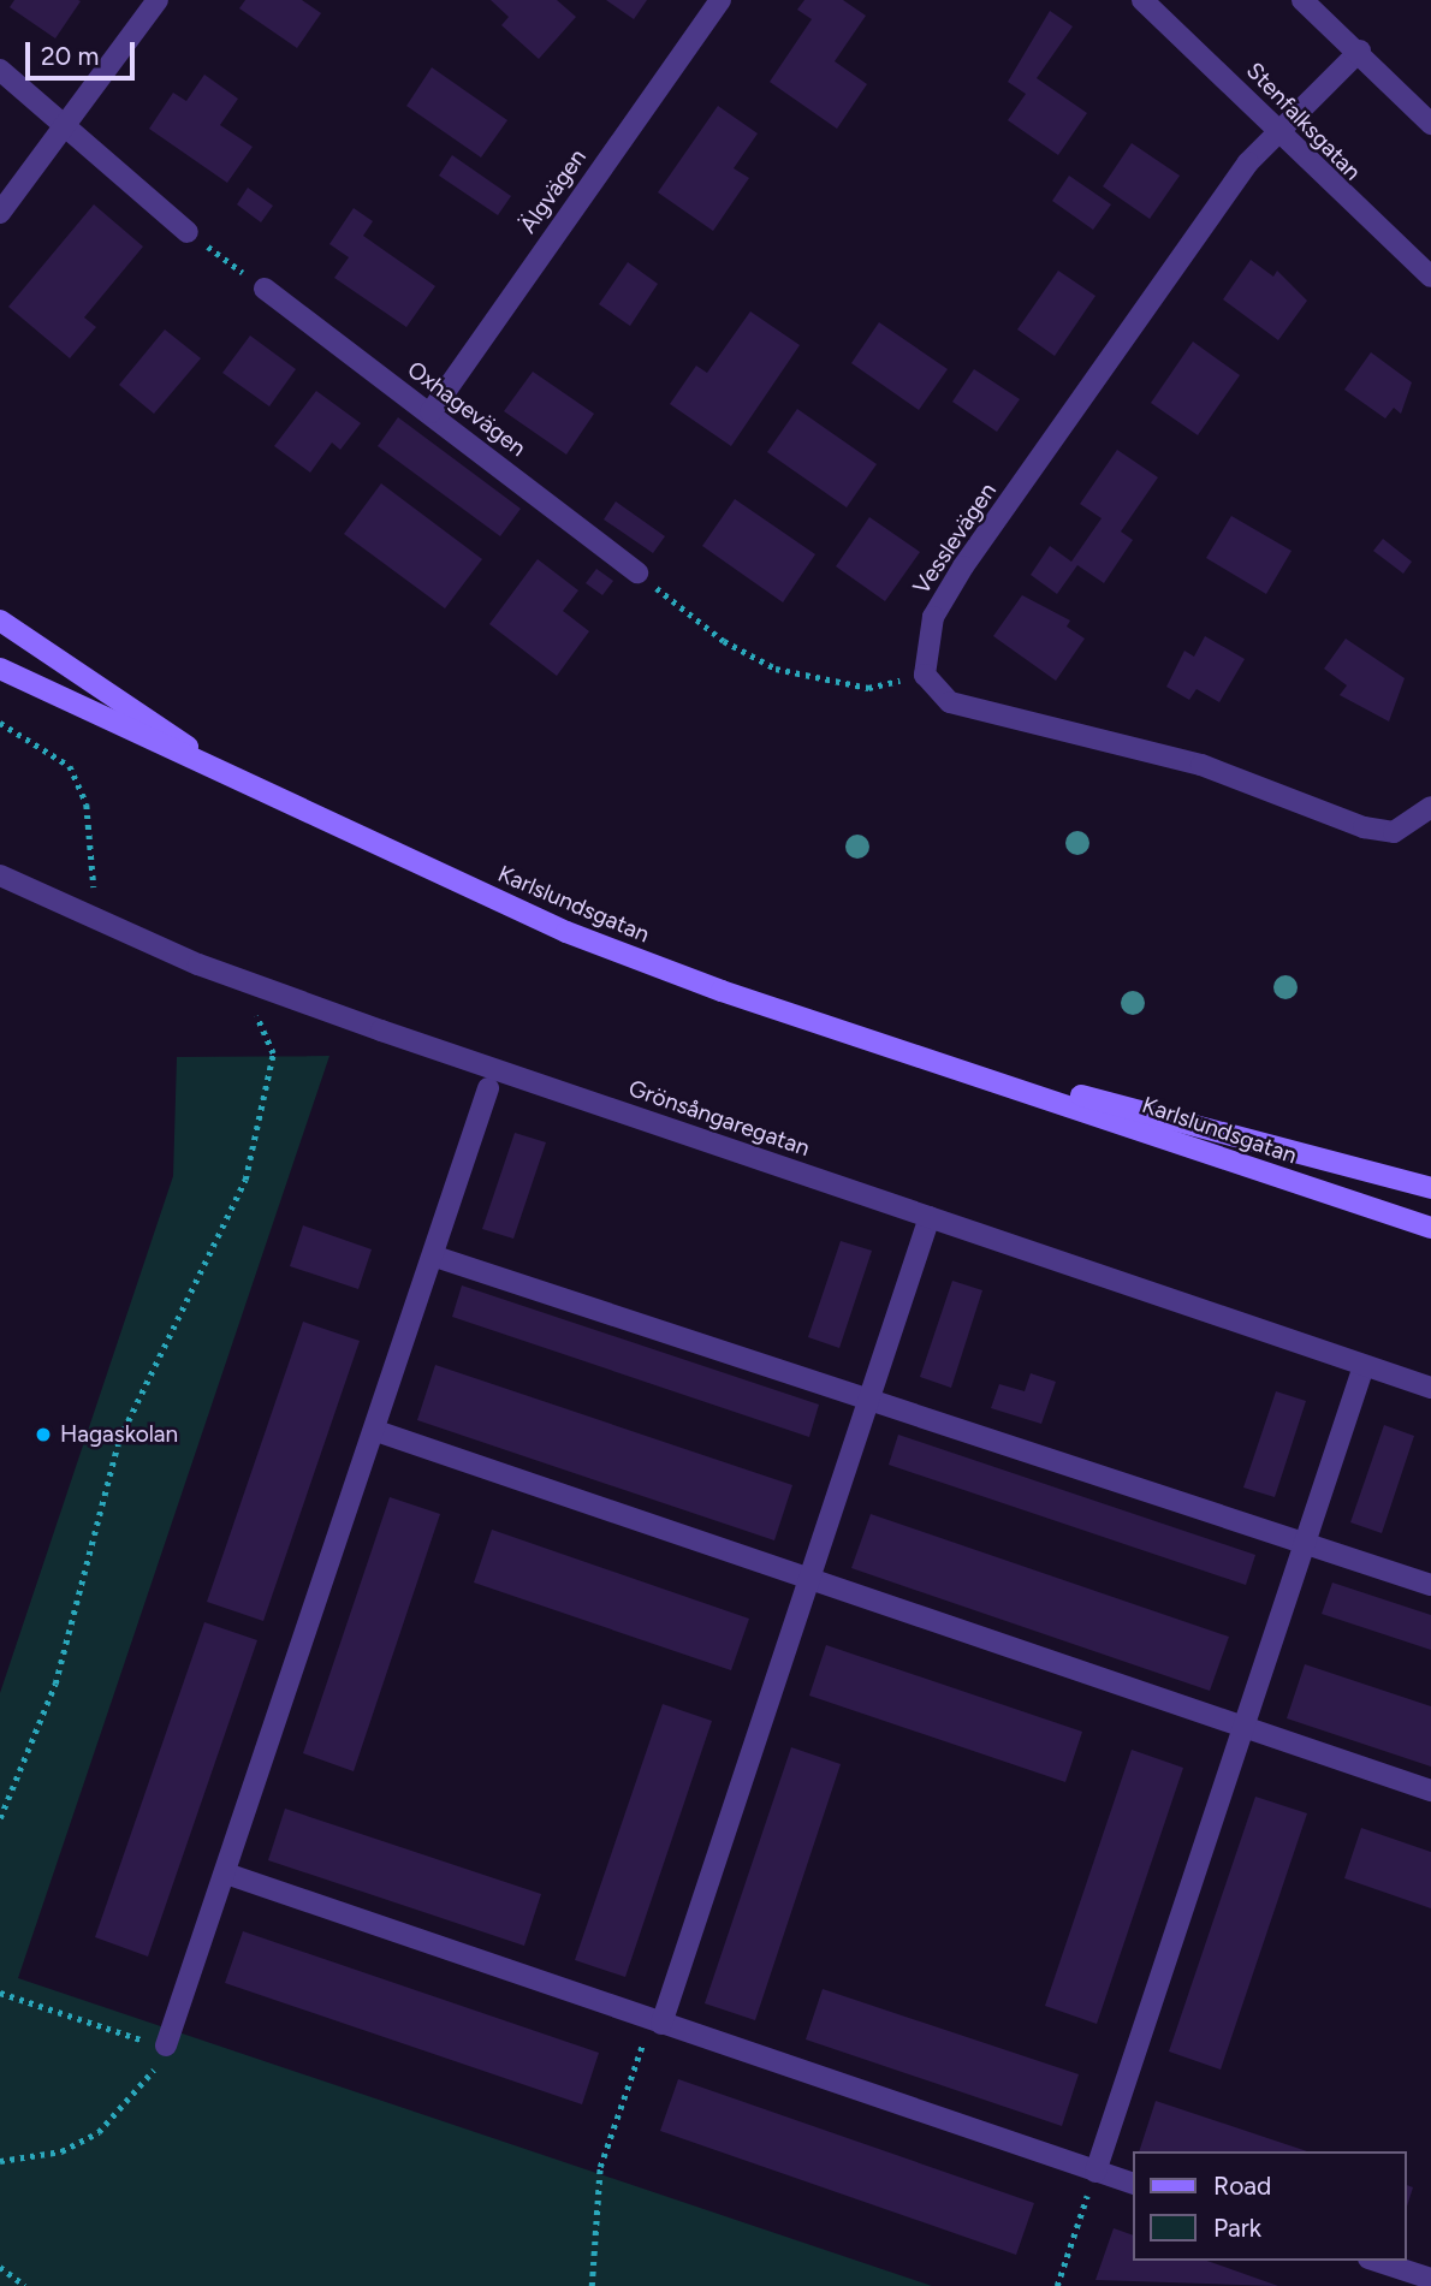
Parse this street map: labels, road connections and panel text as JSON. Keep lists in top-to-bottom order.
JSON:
{
  "streets": {
    "main road": ["Karlslundsgatan"],
    "street": [
      "Stenfalksgatan",
      "Älgvägen",
      "Oxhagevägen",
      "Vesslevägen",
      "Grönsångaregatan"
    ]
  },
  "crossings": [
    ["Stenfalksgatan", "Vesslevägen"],
    ["Älgvägen", "Oxhagevägen"]
  ],
  "places": ["Hagaskolan"],
  "legend": ["Road", "Park"],
  "scale_bar": "20 m"
}
